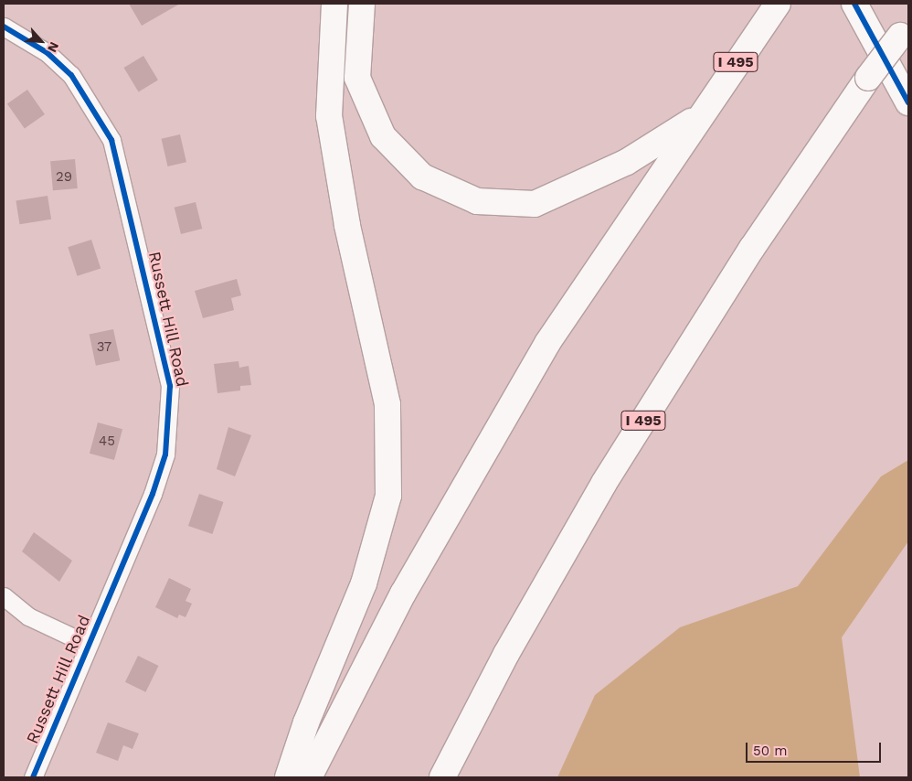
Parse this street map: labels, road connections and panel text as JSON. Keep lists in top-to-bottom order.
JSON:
{
  "streets": {
    "main road": ["I 495"],
    "street": ["Russett Hill Road"]
  },
  "house_numbers": ["29", "37", "45"],
  "scale_bar": "50 m",
  "north": "bottom right"
}
